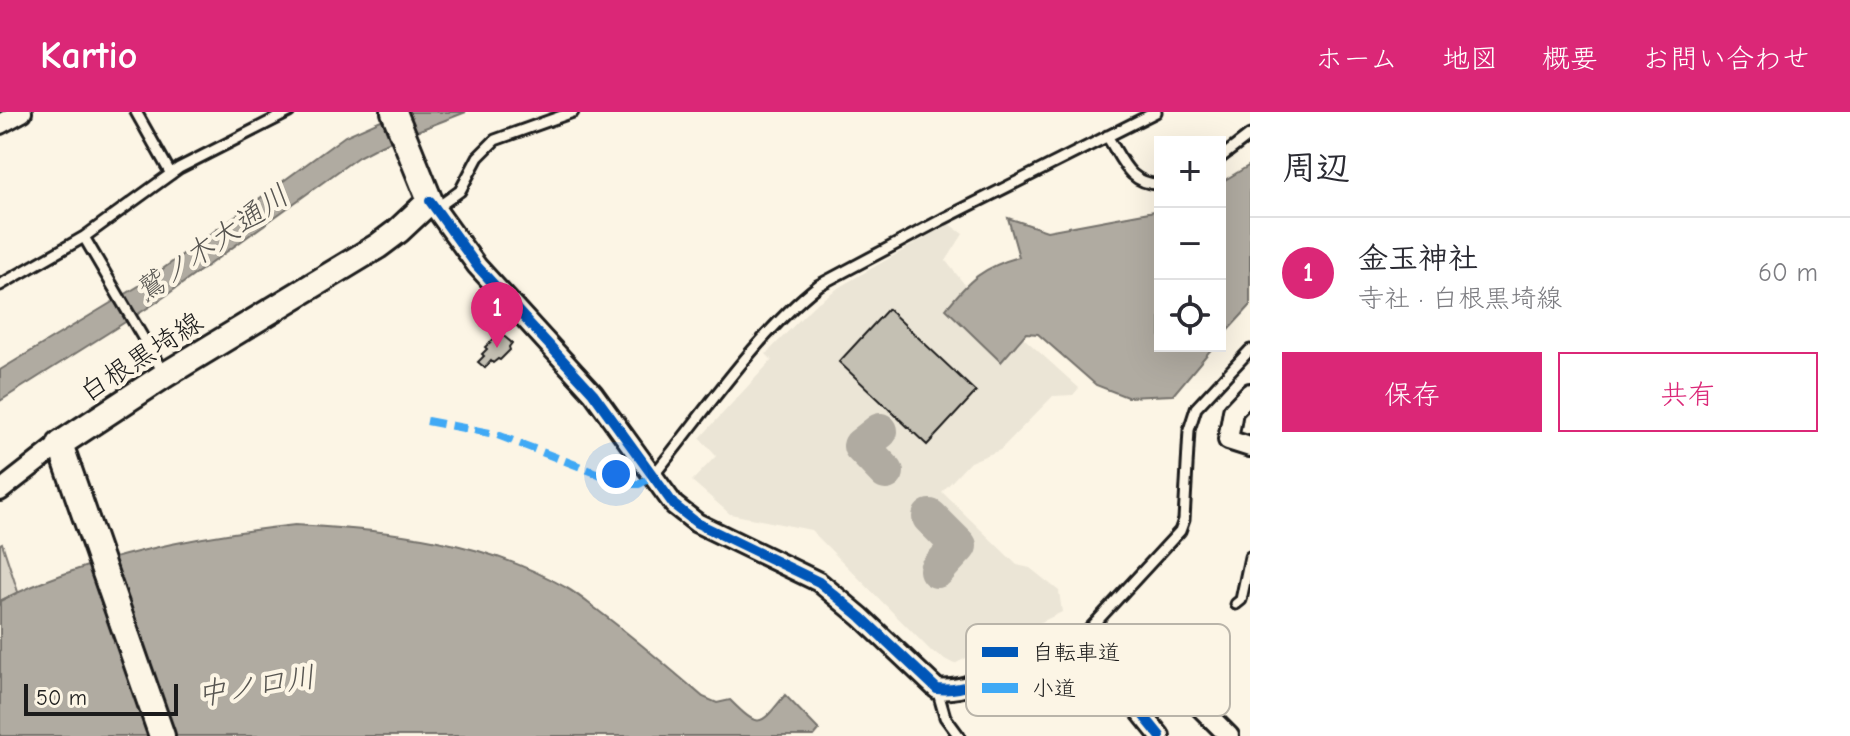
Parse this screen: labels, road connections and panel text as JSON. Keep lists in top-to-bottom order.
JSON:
{
  "streets": {
    "main road": ["白根黒埼線"]
  },
  "water": ["鷲ノ木大通川", "中ノ口川"],
  "legend": ["自転車道", "小道"],
  "scale_bar": "50 m",
  "page": {
    "header": "Kartio",
    "nav": [
      "ホーム",
      "地図",
      "概要",
      "お問い合わせ"
    ],
    "heading": "周辺",
    "map_buttons": ["+", "−"],
    "list": [
      {
        "mark": "1",
        "name": "金玉神社",
        "note": "寺社 · 白根黒埼線",
        "value": "60 m"
      }
    ],
    "pins": "1",
    "buttons": ["保存", "共有"],
    "scale": "50 m"
  }
}
